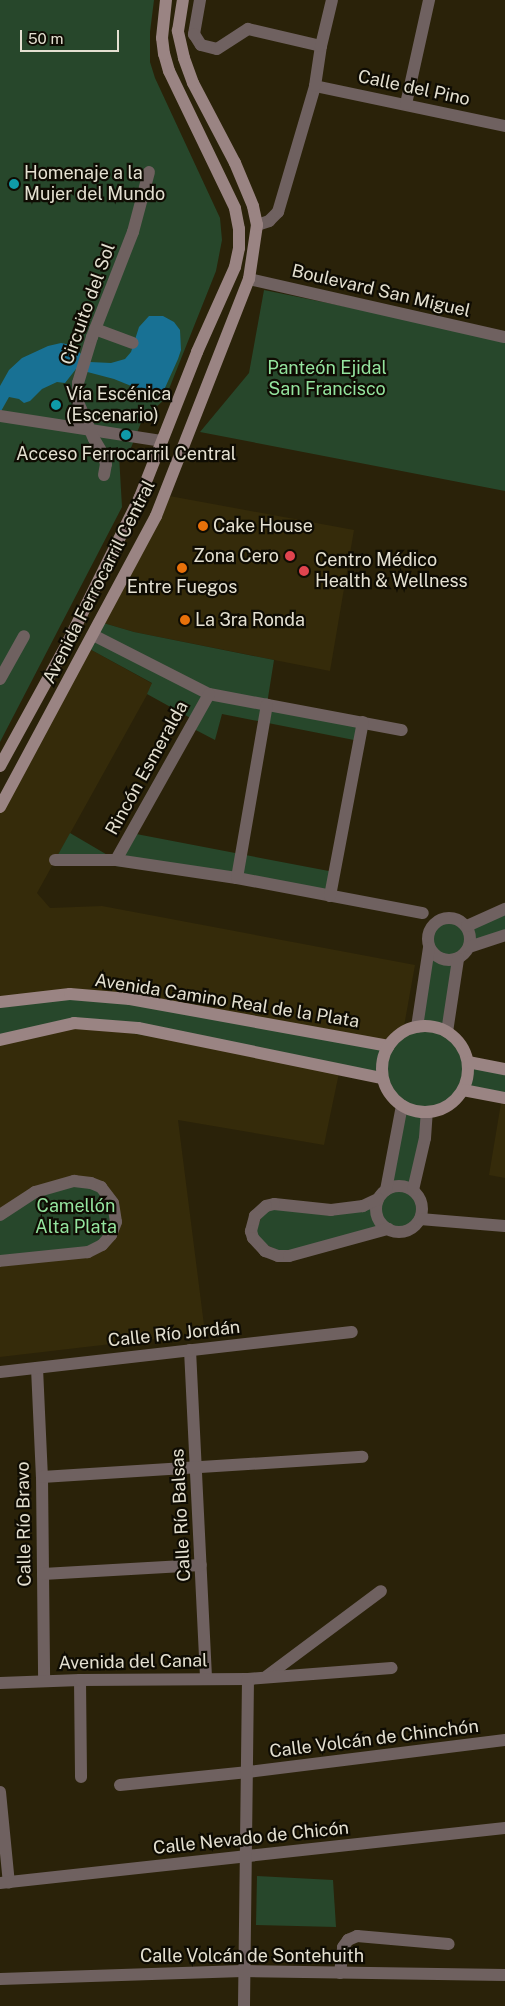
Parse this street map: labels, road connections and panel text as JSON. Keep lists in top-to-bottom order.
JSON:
{
  "streets": {
    "street": [
      "Calle del Pino",
      "Boulevard San Miguel",
      "Circuito del Sol",
      "Avenida Ferrocarril Central",
      "Rincón Esmeralda",
      "Avenida Camino Real de la Plata",
      "Calle Río Jordán",
      "Calle Río Balsas",
      "Calle Río Bravo",
      "Avenida del Canal",
      "Calle Volcán de Chinchón",
      "Calle Nevado de Chicón",
      "Calle Volcán de Sontehuith"
    ]
  },
  "crossings": [
    ["Boulevard San Miguel", "Avenida Ferrocarril Central"],
    ["Avenida Ferrocarril Central", "Rincón Esmeralda"],
    ["Calle Río Jordán", "Calle Río Balsas"],
    ["Calle Río Jordán", "Calle Río Bravo"],
    ["Calle Río Balsas", "Avenida del Canal"],
    ["Calle Río Bravo", "Avenida del Canal"],
    ["Avenida del Canal", "Calle Volcán de Chinchón"],
    ["Calle Volcán de Chinchón", "Calle Nevado de Chicón"],
    ["Calle Volcán de Chinchón", "Calle Volcán de Sontehuith"]
  ],
  "parks": ["Panteón Ejidal San Francisco", "Camellón Alta Plata"],
  "places": [
    "Homenaje a la Mujer del Mundo",
    "Vía Escénica (Escenario)",
    "Acceso Ferrocarril Central",
    "Cake House",
    "Zona Cero",
    "Entre Fuegos",
    "Centro Médico Health & Wellness",
    "La 3ra Ronda"
  ],
  "scale_bar": "50 m"
}
